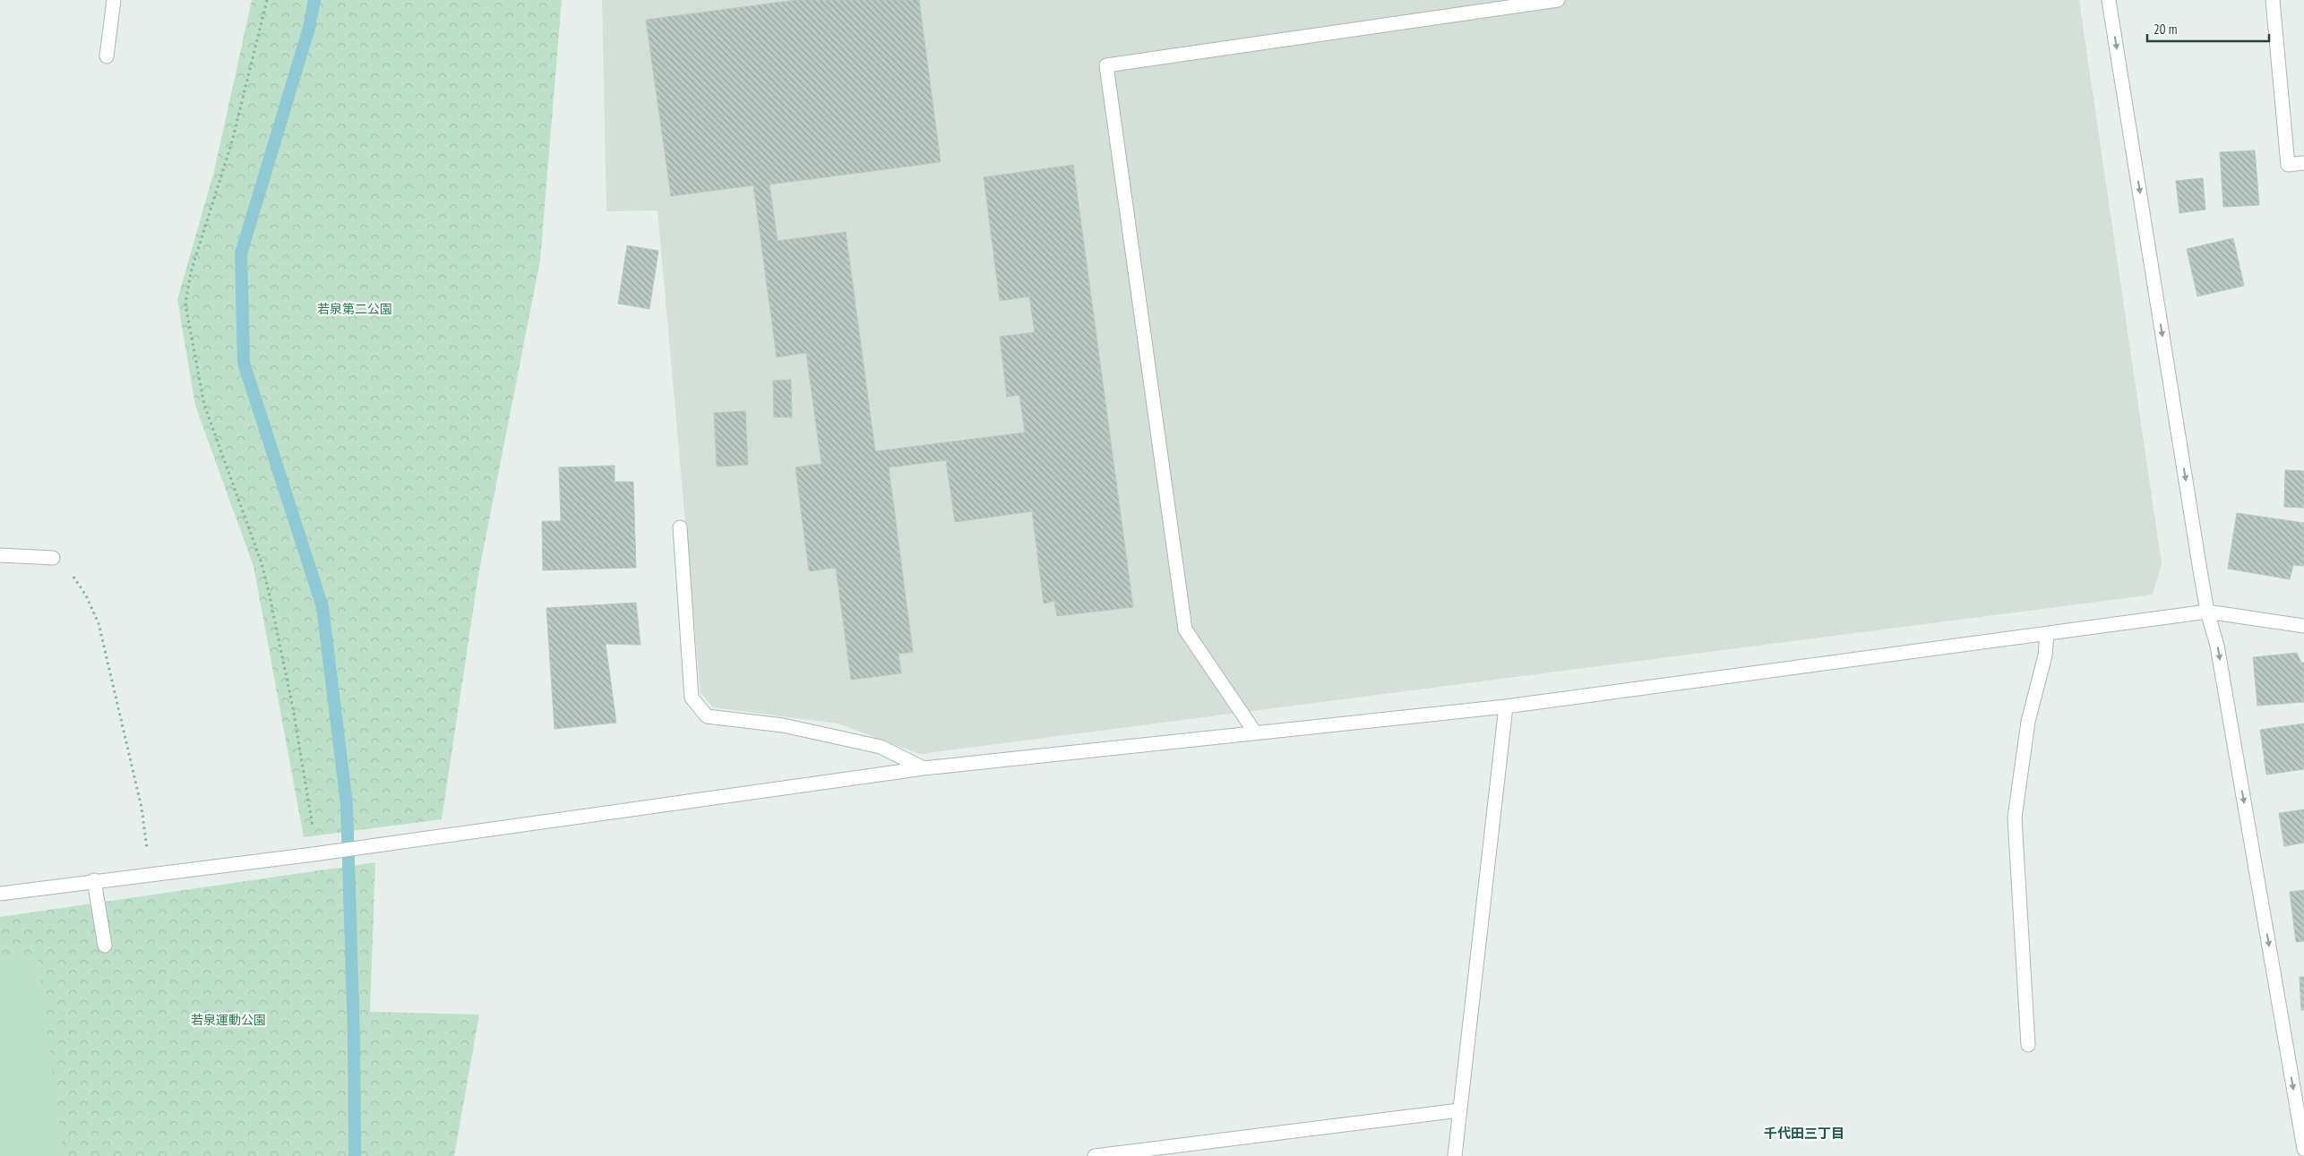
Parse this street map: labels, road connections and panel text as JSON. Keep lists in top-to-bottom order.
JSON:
{
  "districts": ["千代田三丁目"],
  "parks": ["若泉第二公園", "若泉運動公園"],
  "scale_bar": "20 m"
}
